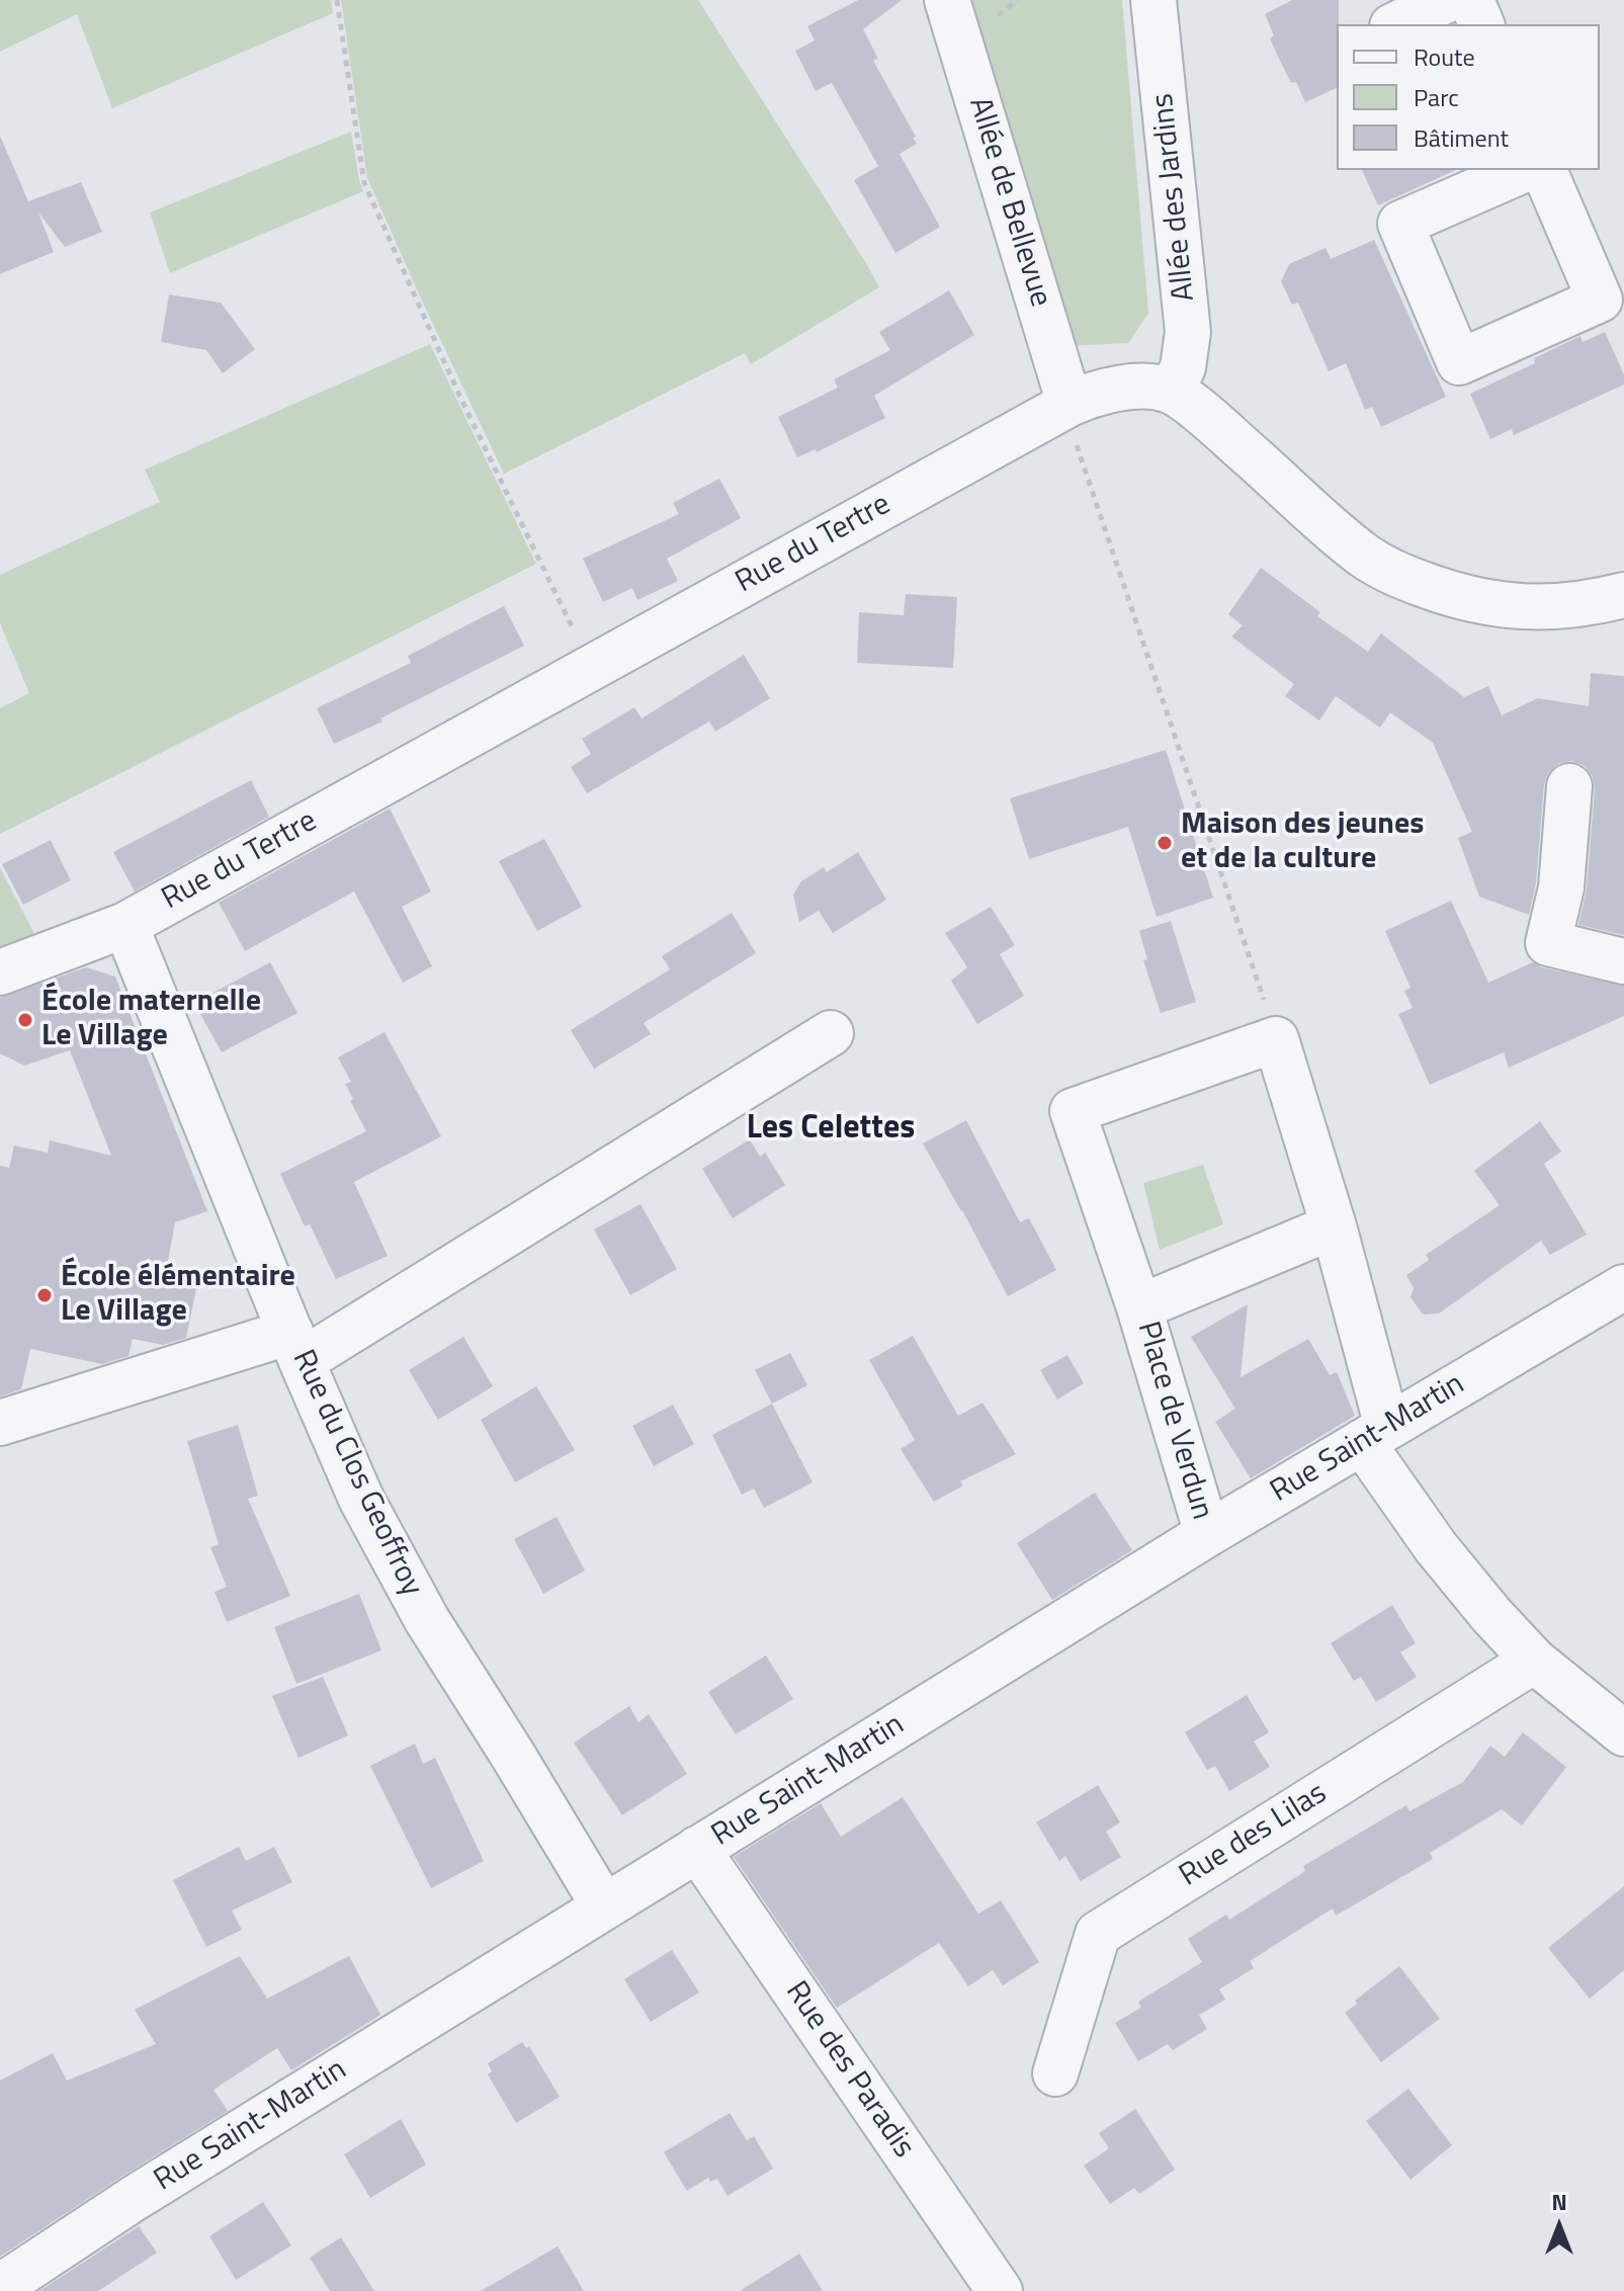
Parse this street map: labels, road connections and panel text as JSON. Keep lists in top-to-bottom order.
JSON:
{
  "streets": {
    "street": [
      "Allée des Jardins",
      "Allée de Bellevue",
      "Rue du Tertre",
      "Place de Verdun",
      "Rue Saint-Martin",
      "Rue du Clos Geoffroy",
      "Rue des Lilas",
      "Rue des Paradis"
    ]
  },
  "crossings": [
    ["Allée des Jardins", "Rue du Tertre"],
    ["Allée de Bellevue", "Rue du Tertre"],
    ["Rue du Tertre", "Rue du Clos Geoffroy"],
    ["Place de Verdun", "Rue Saint-Martin"],
    ["Rue Saint-Martin", "Rue du Clos Geoffroy"],
    ["Rue Saint-Martin", "Rue des Paradis"]
  ],
  "districts": ["Les Celettes"],
  "places": ["Maison des jeunes et de la culture", "École maternelle Le Village", "École élémentaire Le Village"],
  "legend": ["Route", "Parc", "Bâtiment"],
  "north": "top"
}
